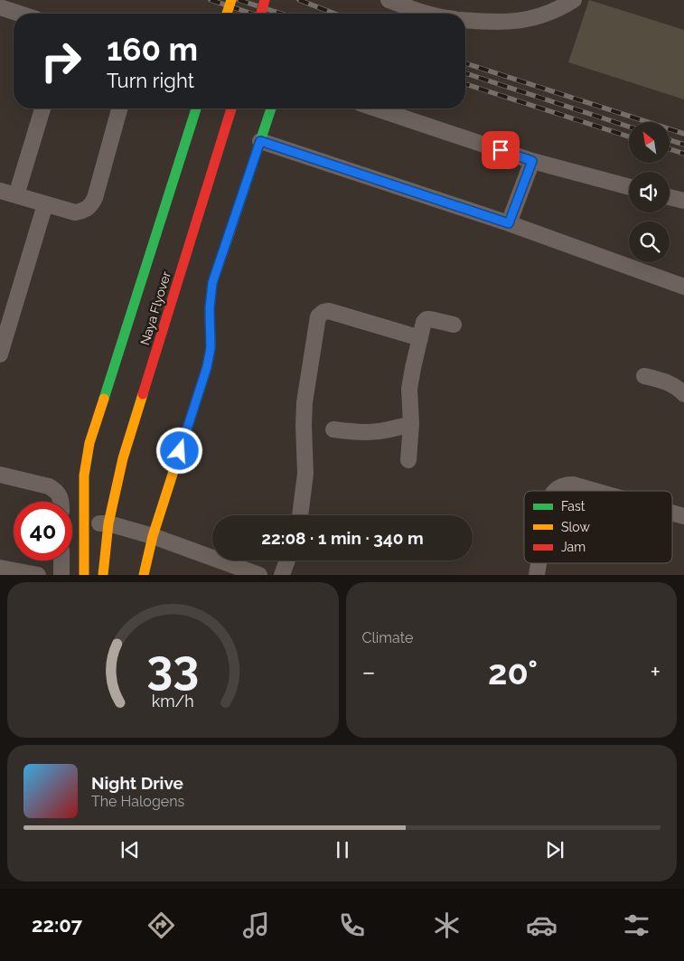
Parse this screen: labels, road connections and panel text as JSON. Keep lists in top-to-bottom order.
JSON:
{
  "streets": {
    "main road": ["Naya Flyover"]
  },
  "legend": ["Fast", "Slow", "Jam"],
  "north": "top left",
  "page": {
    "turn": ["160 m", "Turn right"],
    "limit": "40",
    "trip": "22:08 · 1 min · 340 m",
    "tile": "Climate",
    "heat": ["−", "20°", "+"],
    "song": ["Night Drive", "The Halogens"],
    "tabs": "22:07",
    "gauge": ["33", "km/h"]
  }
}
